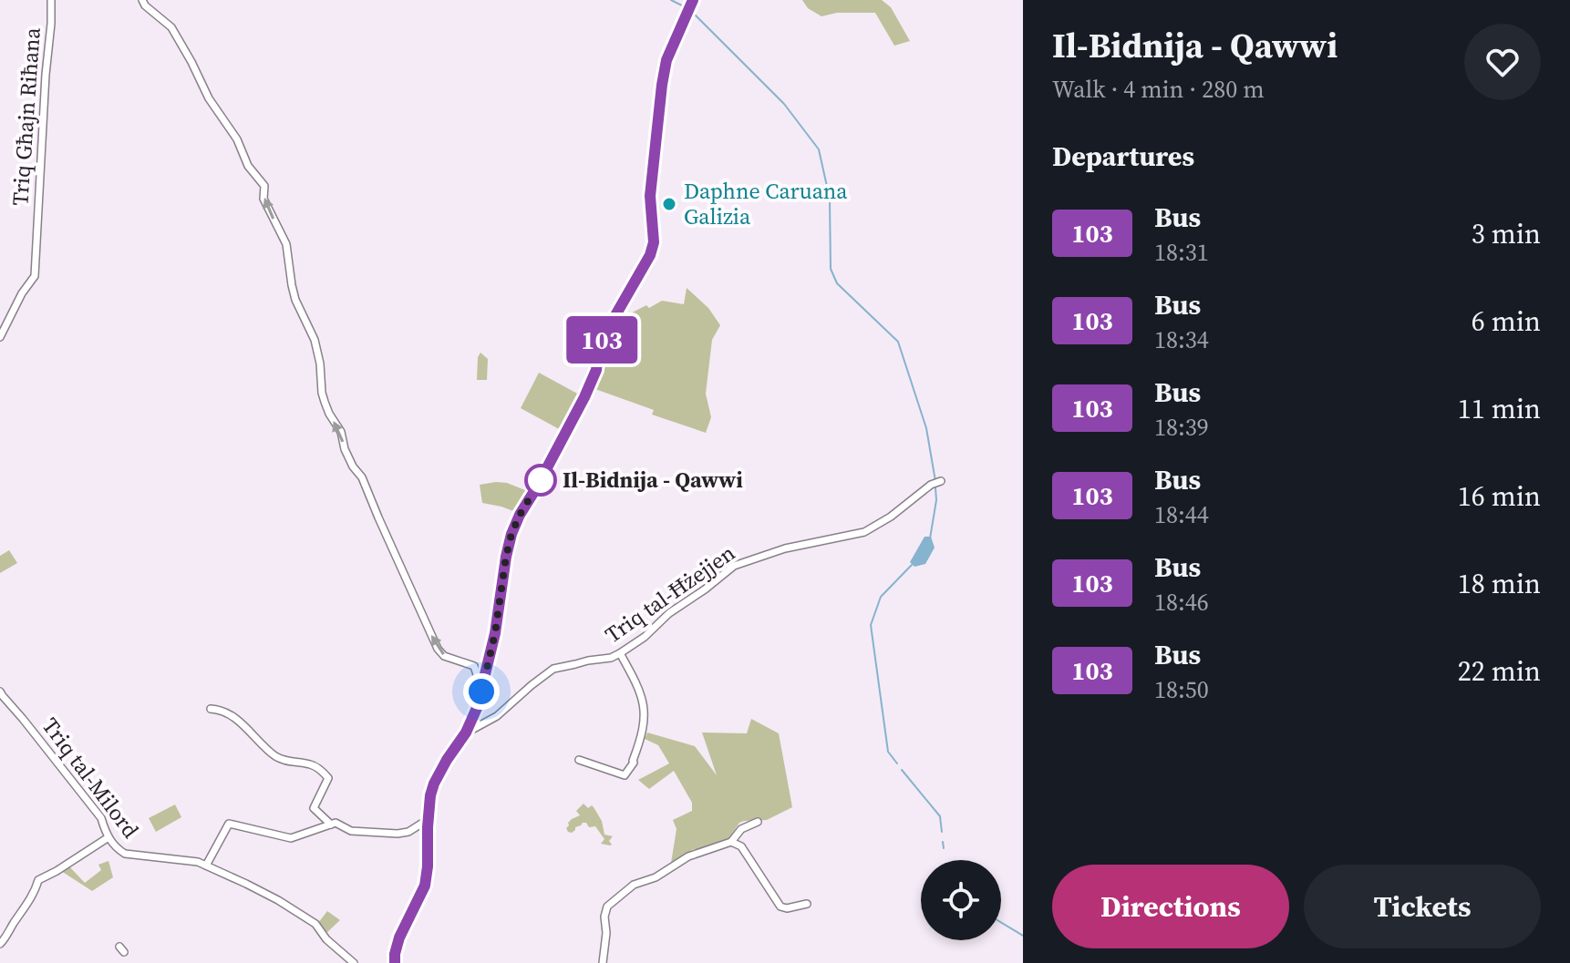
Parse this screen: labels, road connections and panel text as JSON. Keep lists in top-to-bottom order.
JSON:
{
  "streets": {
    "street": ["Triq Għajn Riħana", "Triq tal-Ħżejjen", "Triq tal-Milord"]
  },
  "places": ["Daphne Caruana Galizia", "Il-Bidnija - Qawwi"],
  "lines": ["bus line 103"],
  "page": {
    "on_map": "103",
    "heading": [
      ["Il-Bidnija - Qawwi", "Walk · 4 min · 280 m"],
      "Departures"
    ],
    "list": [
      {
        "mark": "103",
        "name": "Bus",
        "note": "18:31",
        "value": "3 min"
      },
      {
        "mark": "103",
        "name": "Bus",
        "note": "18:34",
        "value": "6 min"
      },
      {
        "mark": "103",
        "name": "Bus",
        "note": "18:39",
        "value": "11 min"
      },
      {
        "mark": "103",
        "name": "Bus",
        "note": "18:44",
        "value": "16 min"
      },
      {
        "mark": "103",
        "name": "Bus",
        "note": "18:46",
        "value": "18 min"
      },
      {
        "mark": "103",
        "name": "Bus",
        "note": "18:50",
        "value": "22 min"
      }
    ],
    "buttons": ["Directions", "Tickets"]
  }
}
